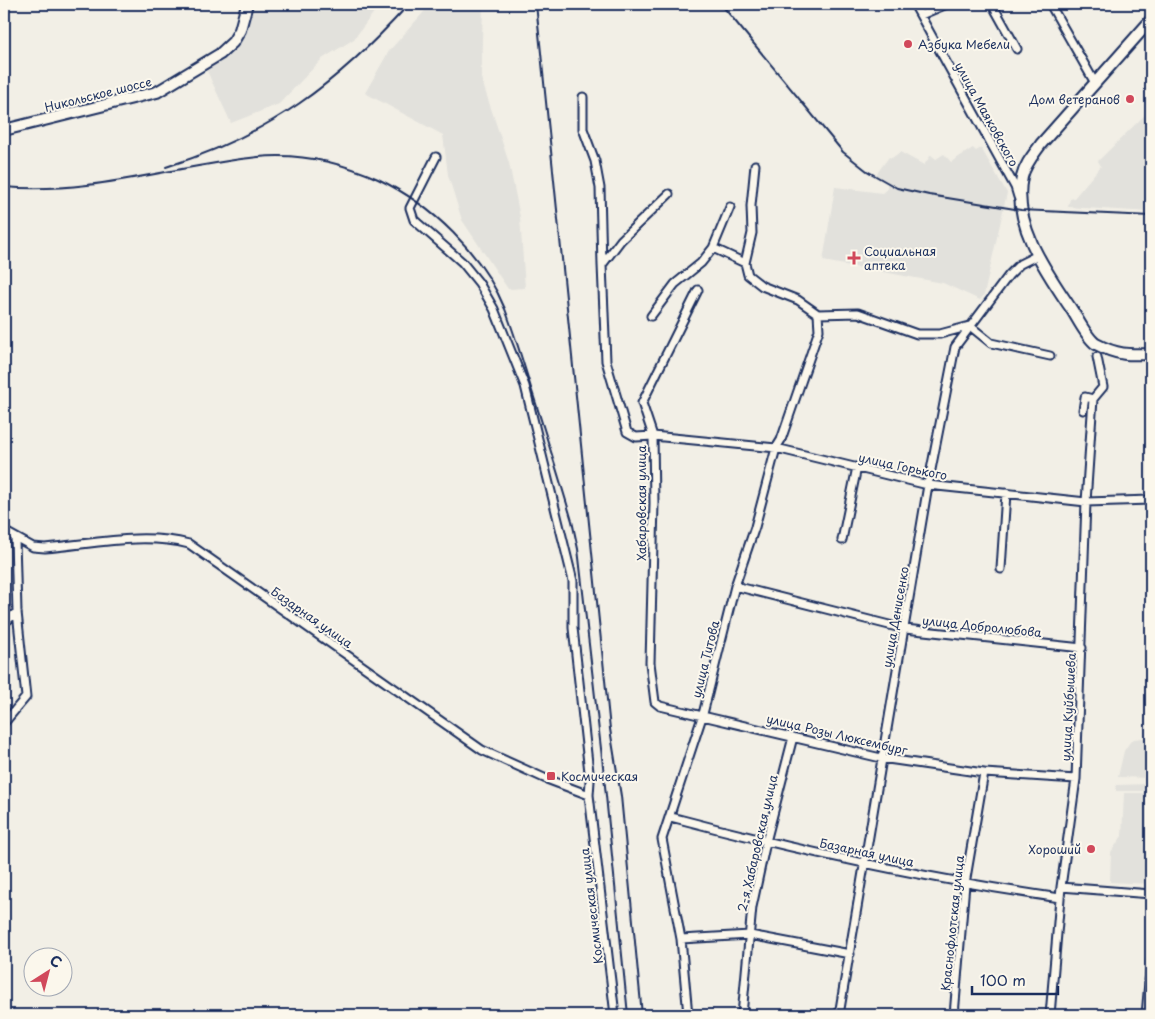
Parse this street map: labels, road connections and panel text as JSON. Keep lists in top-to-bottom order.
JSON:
{
  "streets": {
    "street": [
      "Никольское шоссе",
      "улица Маяковского",
      "улица Горького",
      "Хабаровская улица",
      "Базарная улица",
      "улица Денисенко",
      "улица Добролюбова",
      "улица Титова",
      "улица Куйбышева",
      "улица Розы Люксембург",
      "2-я Хабаровская улица",
      "Космическая улица",
      "Краснофлотская улица"
    ]
  },
  "crossings": [
    ["улица Горького", "Хабаровская улица"],
    ["улица Горького", "улица Денисенко"],
    ["улица Горького", "улица Титова"],
    ["улица Горького", "улица Куйбышева"],
    ["Хабаровская улица", "улица Розы Люксембург"],
    ["Базарная улица", "улица Денисенко"],
    ["Базарная улица", "улица Титова"],
    ["Базарная улица", "улица Куйбышева"],
    ["Базарная улица", "2-я Хабаровская улица"],
    ["Базарная улица", "Космическая улица"],
    ["Базарная улица", "Краснофлотская улица"],
    ["улица Денисенко", "улица Добролюбова"],
    ["улица Денисенко", "улица Розы Люксембург"],
    ["улица Добролюбова", "улица Титова"],
    ["улица Добролюбова", "улица Куйбышева"],
    ["улица Титова", "улица Розы Люксембург"],
    ["улица Куйбышева", "улица Розы Люксембург"],
    ["улица Розы Люксембург", "2-я Хабаровская улица"],
    ["улица Розы Люксембург", "Краснофлотская улица"]
  ],
  "places": {
    "other": ["Азбука Мебели", "Дом ветеранов", "Хороший"],
    "health": ["Социальная аптека"],
    "transit": ["Космическая"]
  },
  "scale_bar": "100 m",
  "north": "top right"
}
